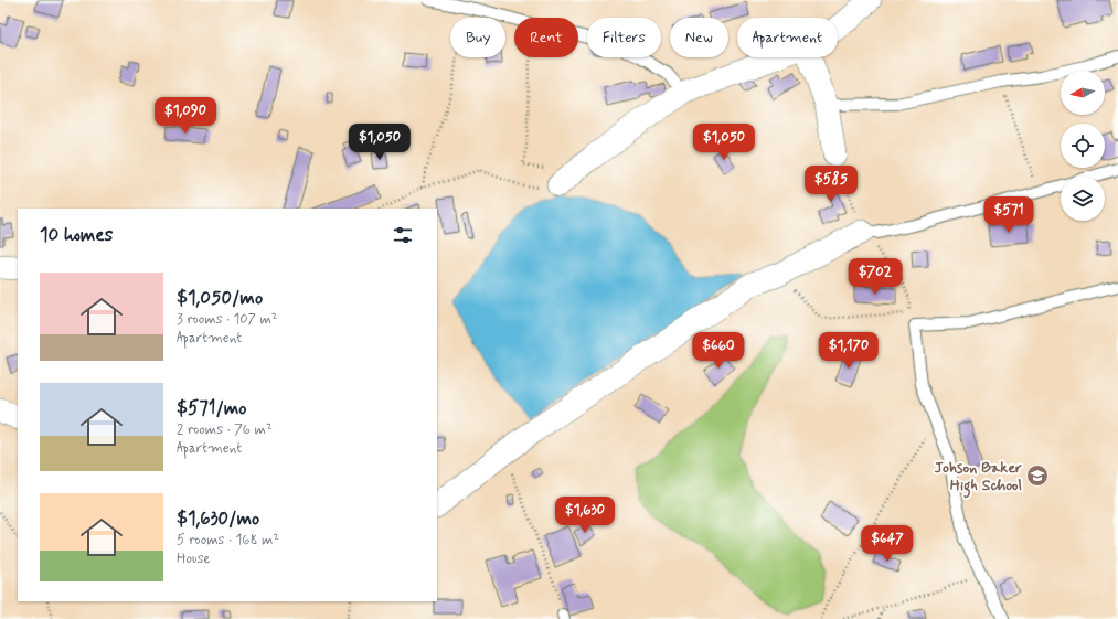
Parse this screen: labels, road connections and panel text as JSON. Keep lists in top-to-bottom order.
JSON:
{
  "places": {
    "school or university": ["Johson Baker High School"]
  },
  "north": "left",
  "page": {
    "chip": [
      "Buy",
      "Rent",
      "Filters",
      "New",
      "Apartment"
    ],
    "price": [
      "$1,090",
      "$1,050",
      "$1,050",
      "$585",
      "$571",
      "$702",
      "$660",
      "$1,170",
      "$1,630",
      "$647"
    ],
    "heading": "10 homes",
    "list": [
      {
        "name": "$1,050/mo",
        "note": "3 rooms · 107 m² · Apartment"
      },
      {
        "name": "$571/mo",
        "note": "2 rooms · 76 m² · Apartment"
      },
      {
        "name": "$1,630/mo",
        "note": "5 rooms · 168 m² · House"
      }
    ]
  }
}
